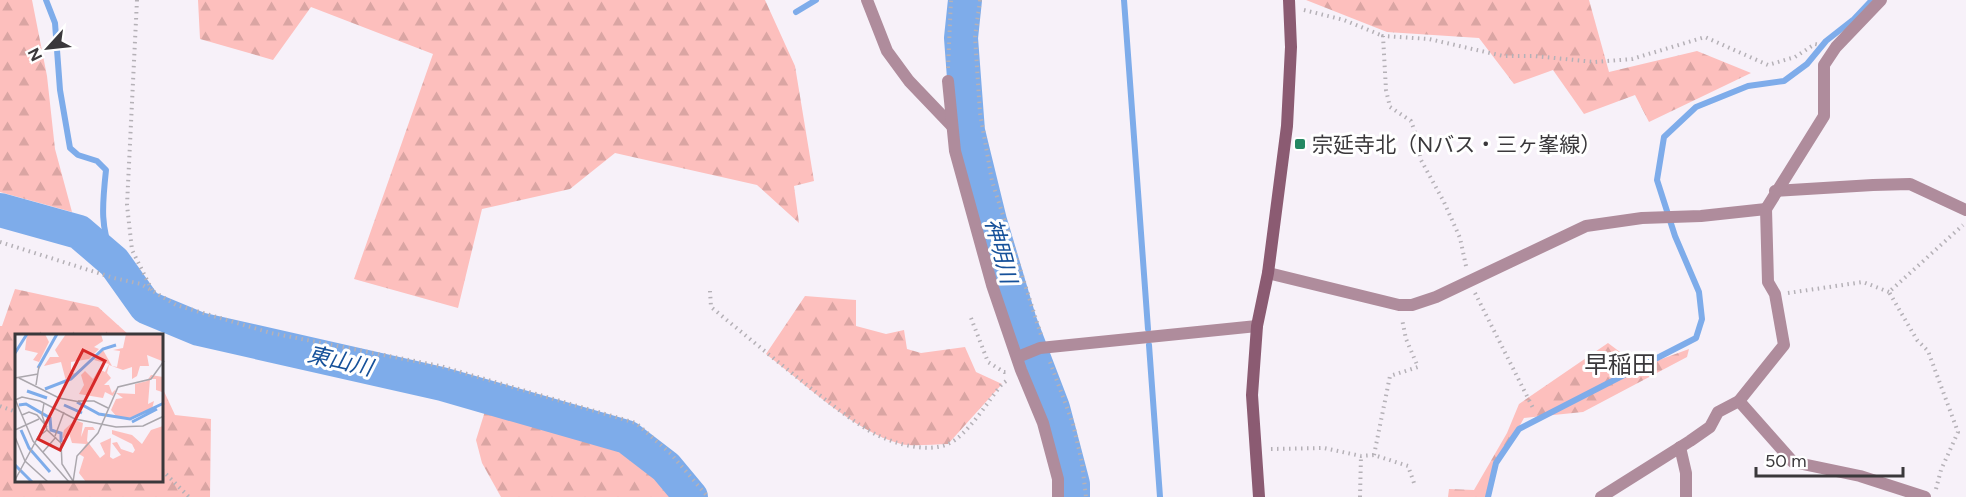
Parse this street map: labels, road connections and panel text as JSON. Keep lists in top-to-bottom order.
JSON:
{
  "districts": ["早稲田"],
  "water": ["神明川", "東山川"],
  "places": {
    "transit": ["宗延寺北（Nバス・三ヶ峯線）"]
  },
  "scale_bar": "50 m",
  "north": "bottom left"
}
